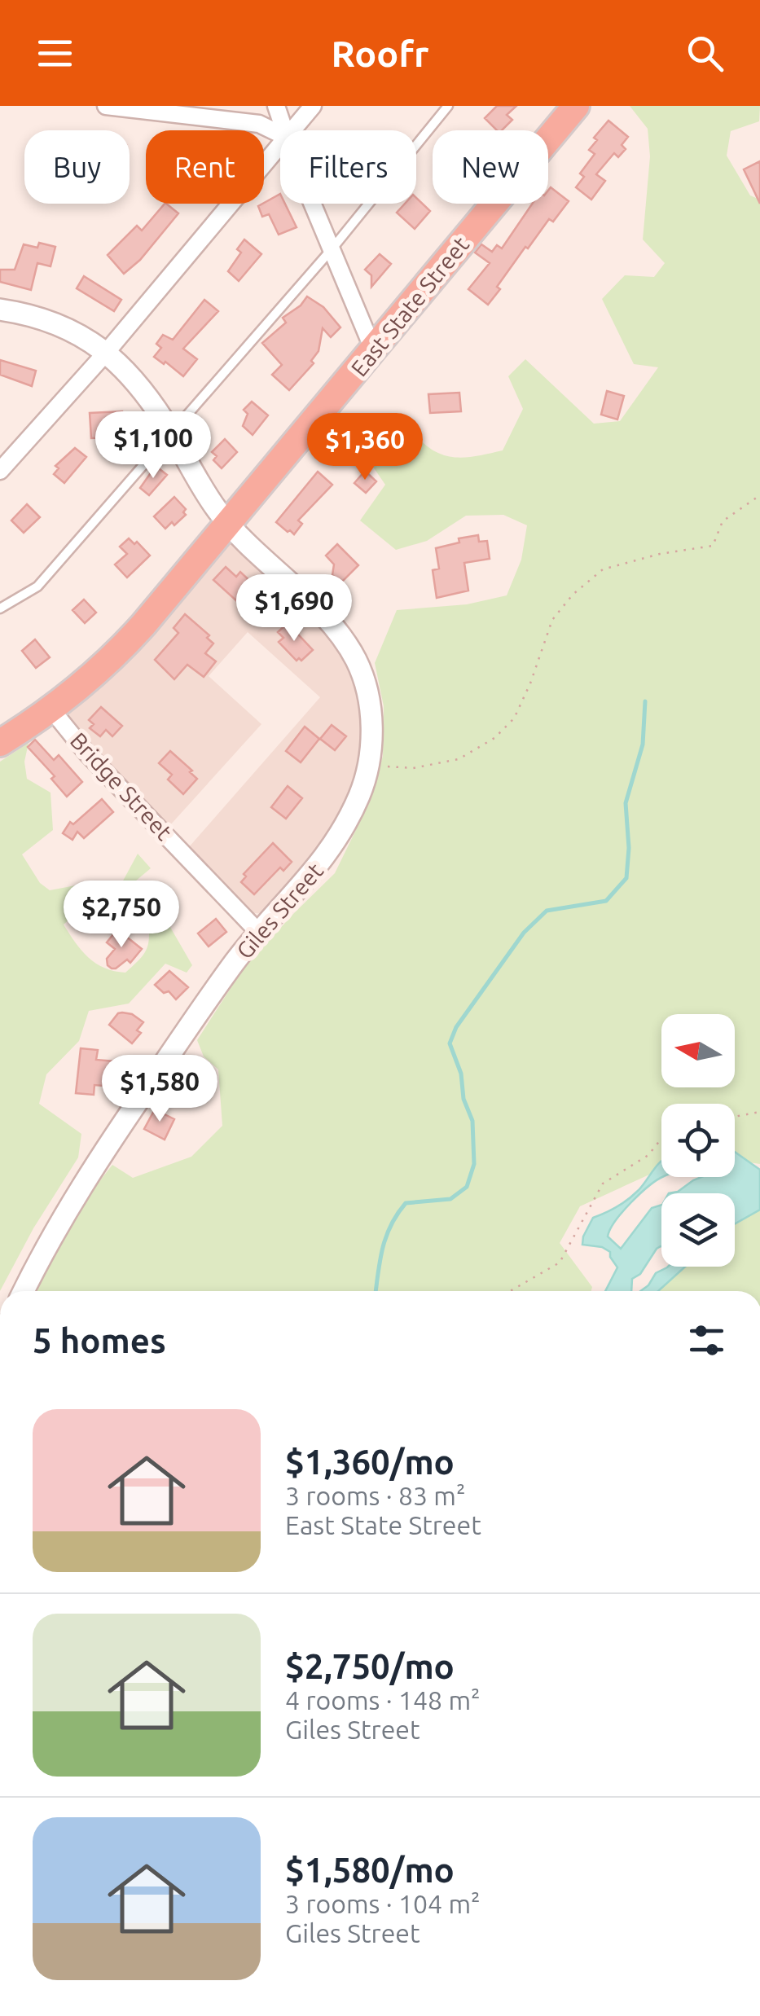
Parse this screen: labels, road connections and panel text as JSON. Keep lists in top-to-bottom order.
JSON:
{
  "streets": {
    "highway": ["East State Street"],
    "street": ["Bridge Street", "Giles Street"]
  },
  "crossings": [
    ["East State Street", "Bridge Street"],
    ["East State Street", "Giles Street"],
    ["Bridge Street", "Giles Street"]
  ],
  "north": "left",
  "page": {
    "header": "Roofr",
    "chip": [
      "Buy",
      "Rent",
      "Filters",
      "New"
    ],
    "price": [
      "$1,100",
      "$1,360",
      "$1,690",
      "$2,750",
      "$1,580"
    ],
    "heading": "5 homes",
    "list": [
      {
        "name": "$1,360/mo",
        "note": "3 rooms · 83 m² · East State Street"
      },
      {
        "name": "$2,750/mo",
        "note": "4 rooms · 148 m² · Giles Street"
      },
      {
        "name": "$1,580/mo",
        "note": "3 rooms · 104 m² · Giles Street"
      }
    ]
  }
}
